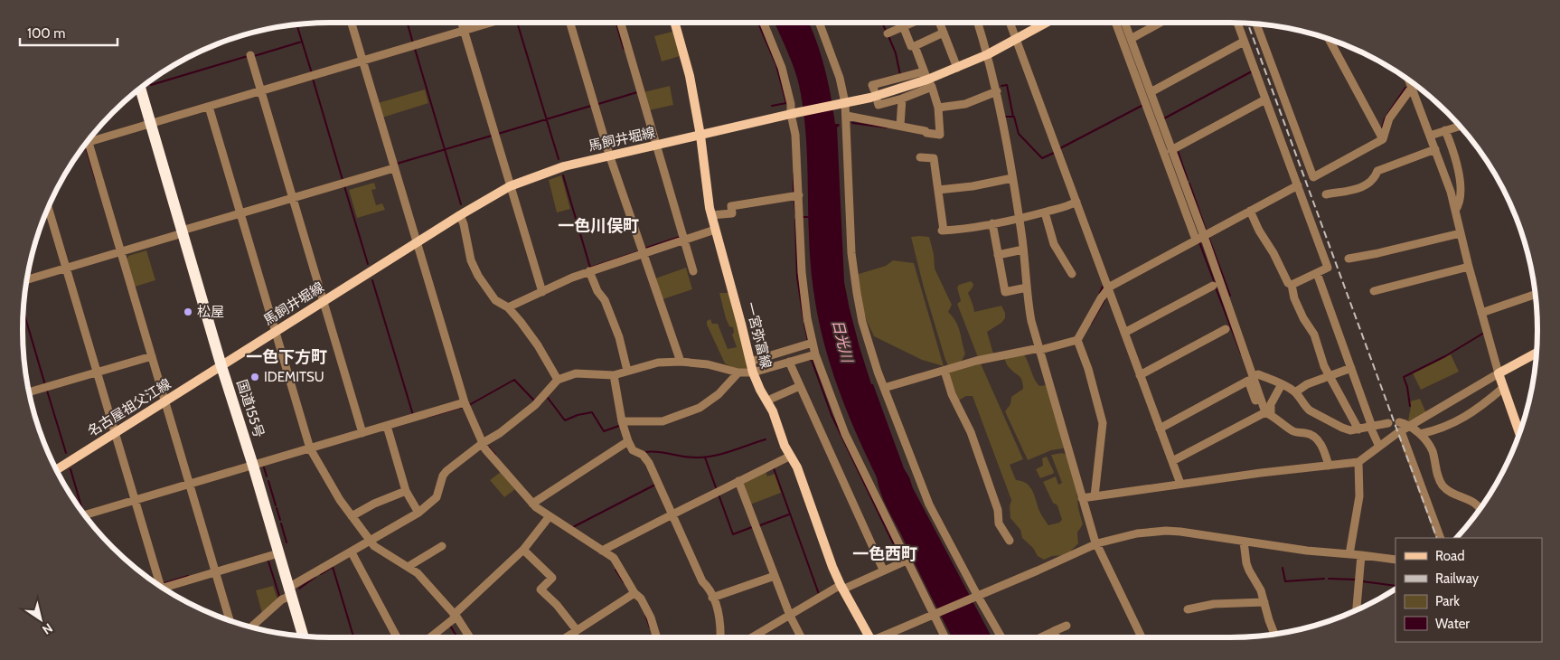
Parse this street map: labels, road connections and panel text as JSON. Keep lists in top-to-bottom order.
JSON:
{
  "streets": {
    "highway": ["国道155号"],
    "main road": ["馬飼井堀線", "一宮弥富線", "名古屋祖父江線"]
  },
  "crossings": [
    ["馬飼井堀線", "一宮弥富線"],
    ["馬飼井堀線", "名古屋祖父江線"],
    ["馬飼井堀線", "国道155号"],
    ["名古屋祖父江線", "国道155号"]
  ],
  "districts": ["一色川俣町", "一色下方町", "一色西町"],
  "water": ["日光川"],
  "places": ["松屋", "IDEMITSU"],
  "legend": [
    "Road",
    "Railway",
    "Park",
    "Water"
  ],
  "scale_bar": "100 m",
  "north": "bottom right"
}
